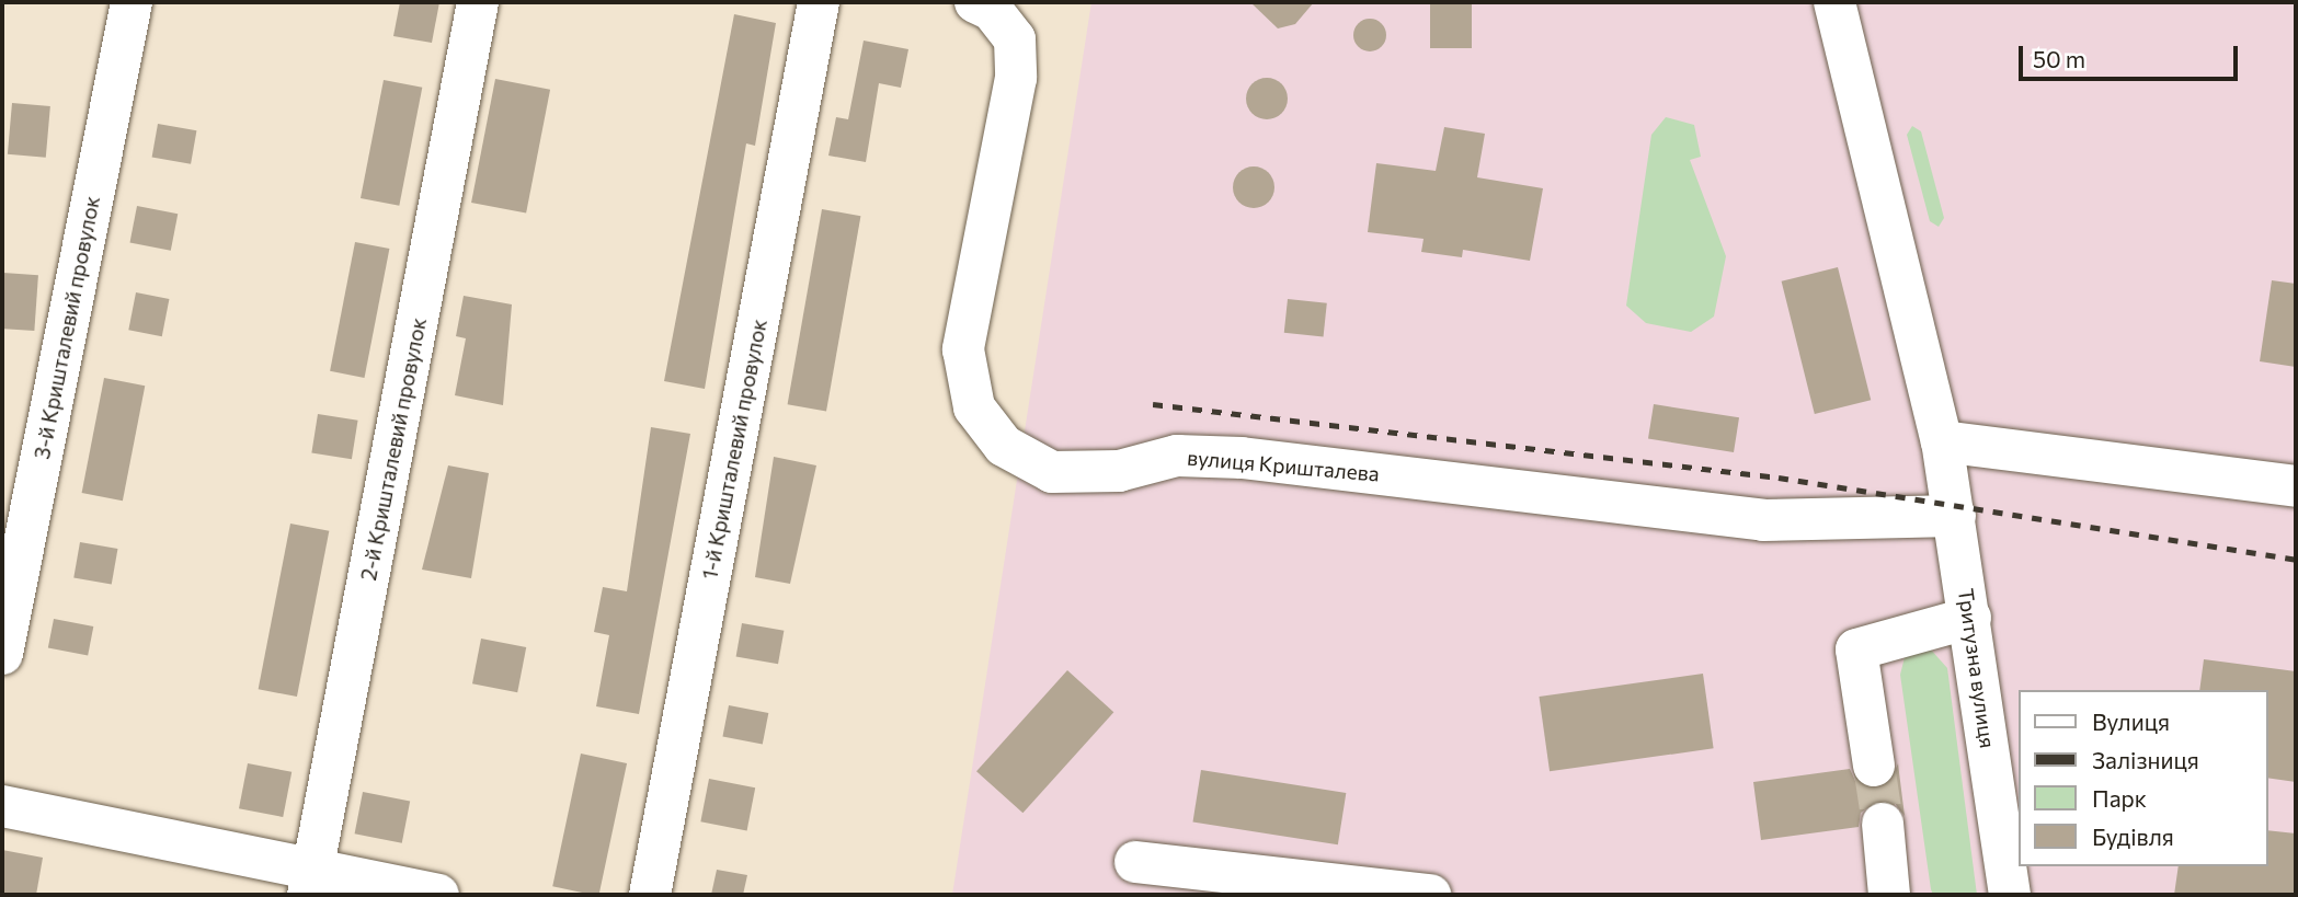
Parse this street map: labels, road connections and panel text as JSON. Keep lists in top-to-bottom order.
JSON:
{
  "streets": {
    "street": [
      "3-й Кришталевий провулок",
      "2-й Кришталевий провулок",
      "1-й Кришталевий провулок",
      "вулиця Кришталева",
      "Тритузна вулиця"
    ]
  },
  "crossings": [
    ["вулиця Кришталева", "Тритузна вулиця"]
  ],
  "legend": [
    "Вулиця",
    "Залізниця",
    "Парк",
    "Будівля"
  ],
  "scale_bar": "50 m"
}
